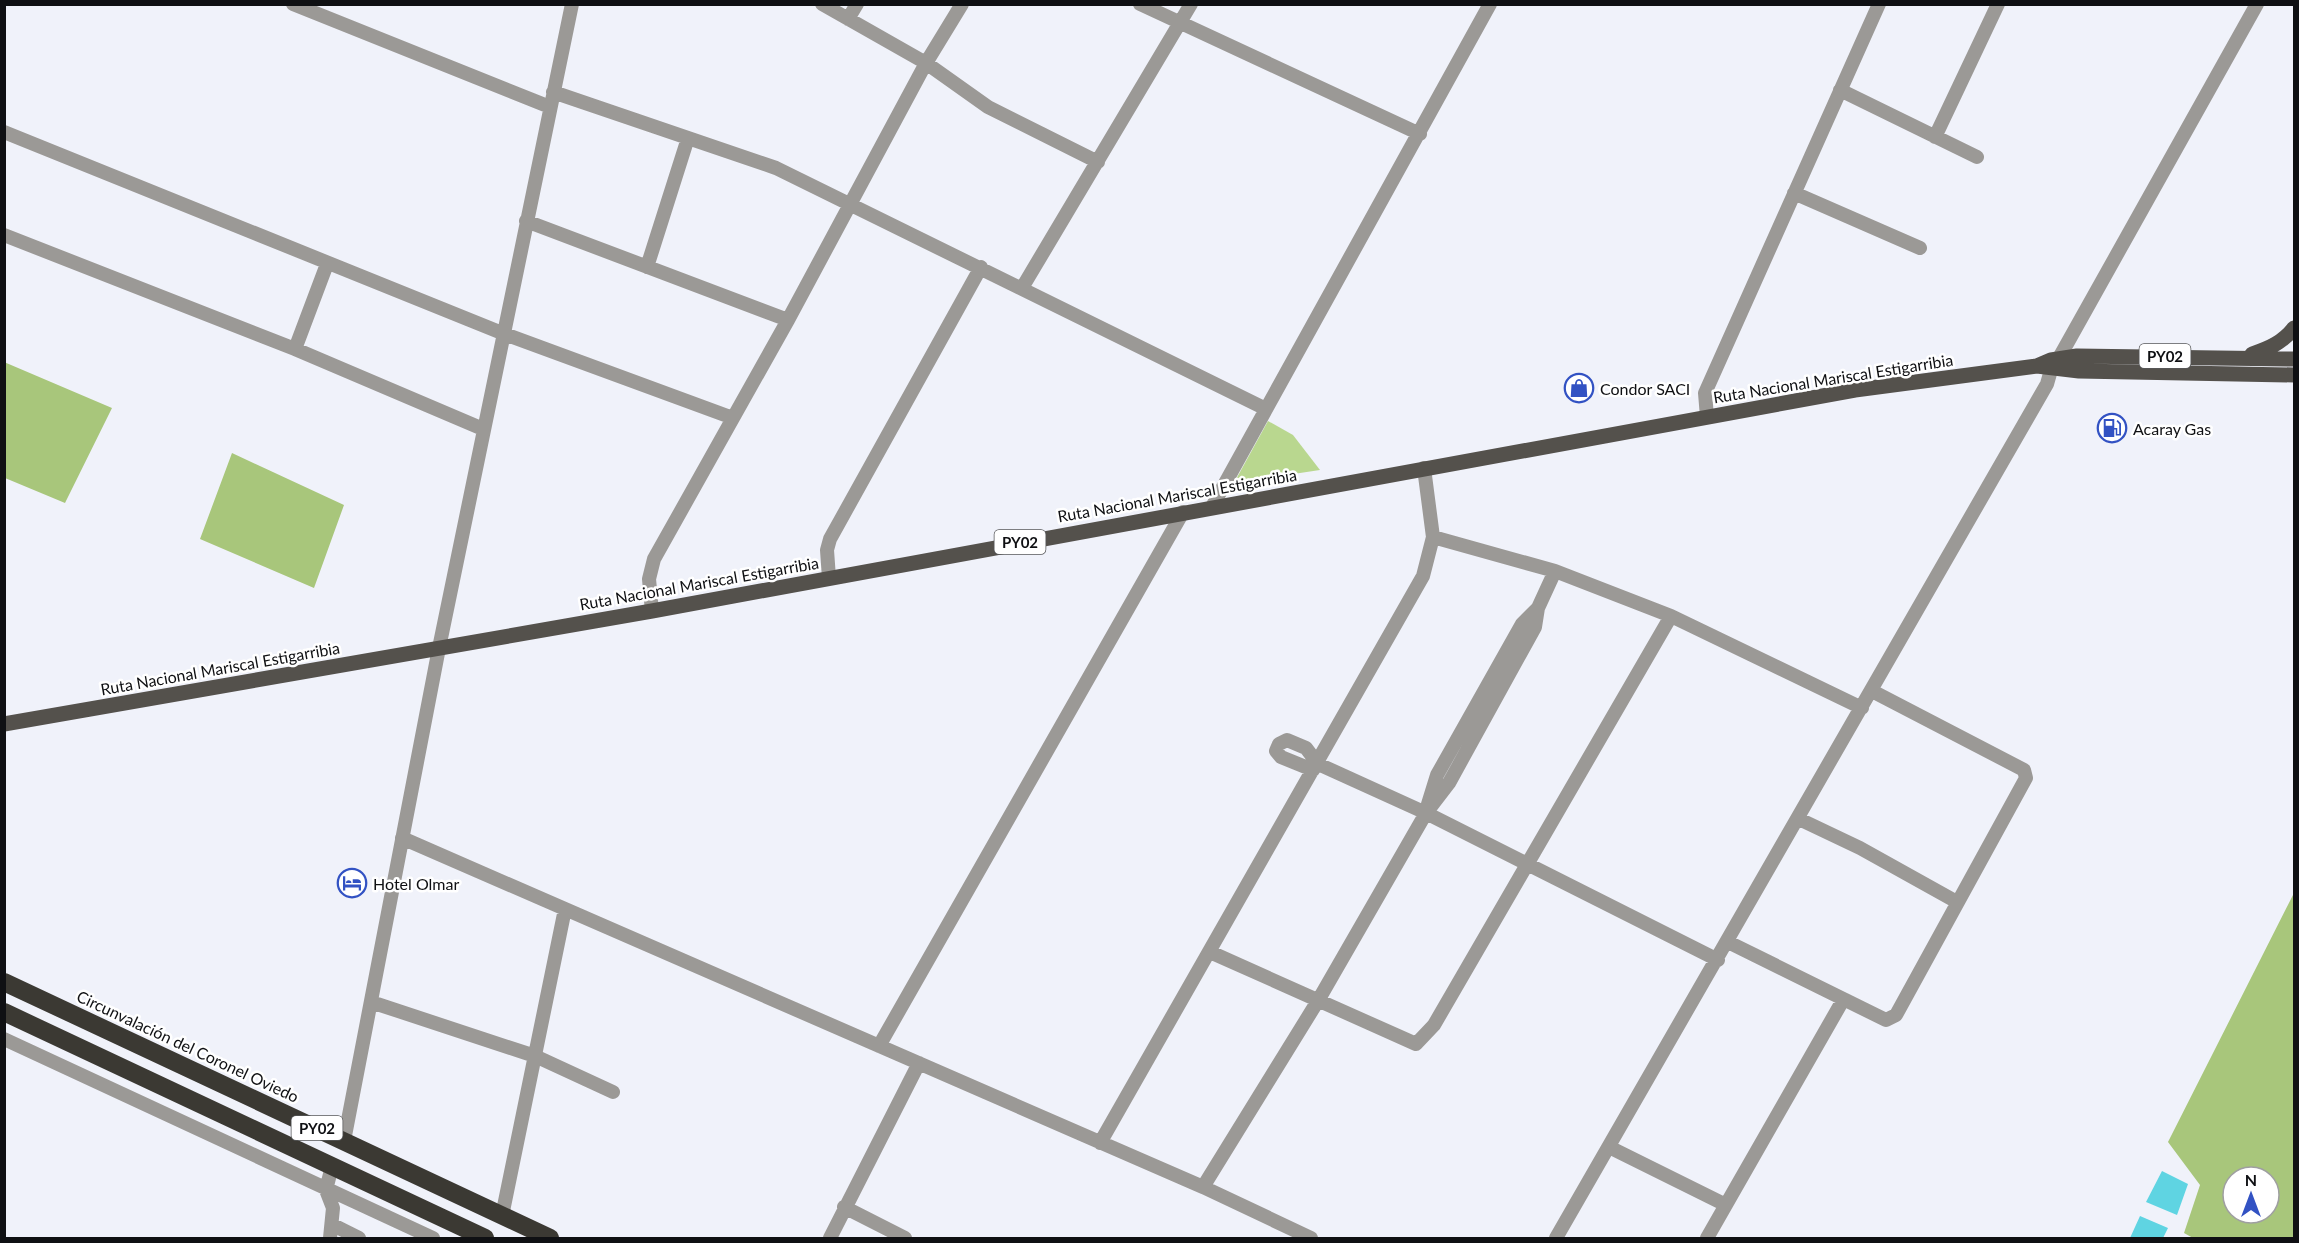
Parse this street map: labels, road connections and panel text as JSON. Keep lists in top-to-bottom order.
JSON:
{
  "streets": {
    "highway": ["PY02", "Circunvalación del Coronel Oviedo"],
    "main road": ["Ruta Nacional Mariscal Estigarribia"]
  },
  "places": {
    "shop": ["Condor SACI"],
    "fuel station": ["Acaray Gas"],
    "hotel": ["Hotel Olmar"]
  },
  "north": "top"
}
